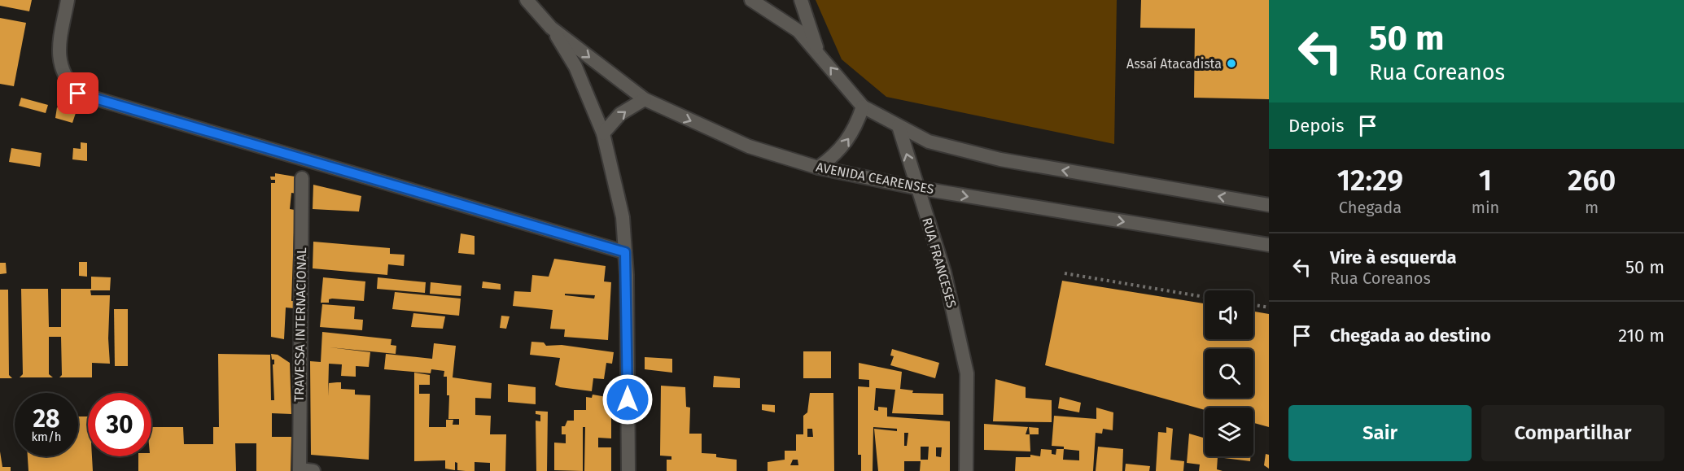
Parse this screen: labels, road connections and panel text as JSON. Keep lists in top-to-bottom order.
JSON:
{
  "streets": {
    "street": ["AVENIDA CEARENSES", "RUA FRANCESES", "TRAVESSA INTERNACIONAL"]
  },
  "crossings": [
    ["AVENIDA CEARENSES", "RUA FRANCESES"]
  ],
  "places": ["Assaí Atacadista"],
  "page": {
    "turn": ["50 m", "Rua Coreanos"],
    "then": "Depois",
    "eta": [
      "12:29",
      "Chegada",
      "1",
      "min",
      "260",
      "m"
    ],
    "list": [
      {
        "name": "Vire à esquerda",
        "note": "Rua Coreanos",
        "value": "50 m"
      },
      {
        "name": "Chegada ao destino",
        "value": "210 m"
      }
    ],
    "speed": "28 km/h",
    "limit": "30",
    "buttons": ["Sair", "Compartilhar"]
  }
}
